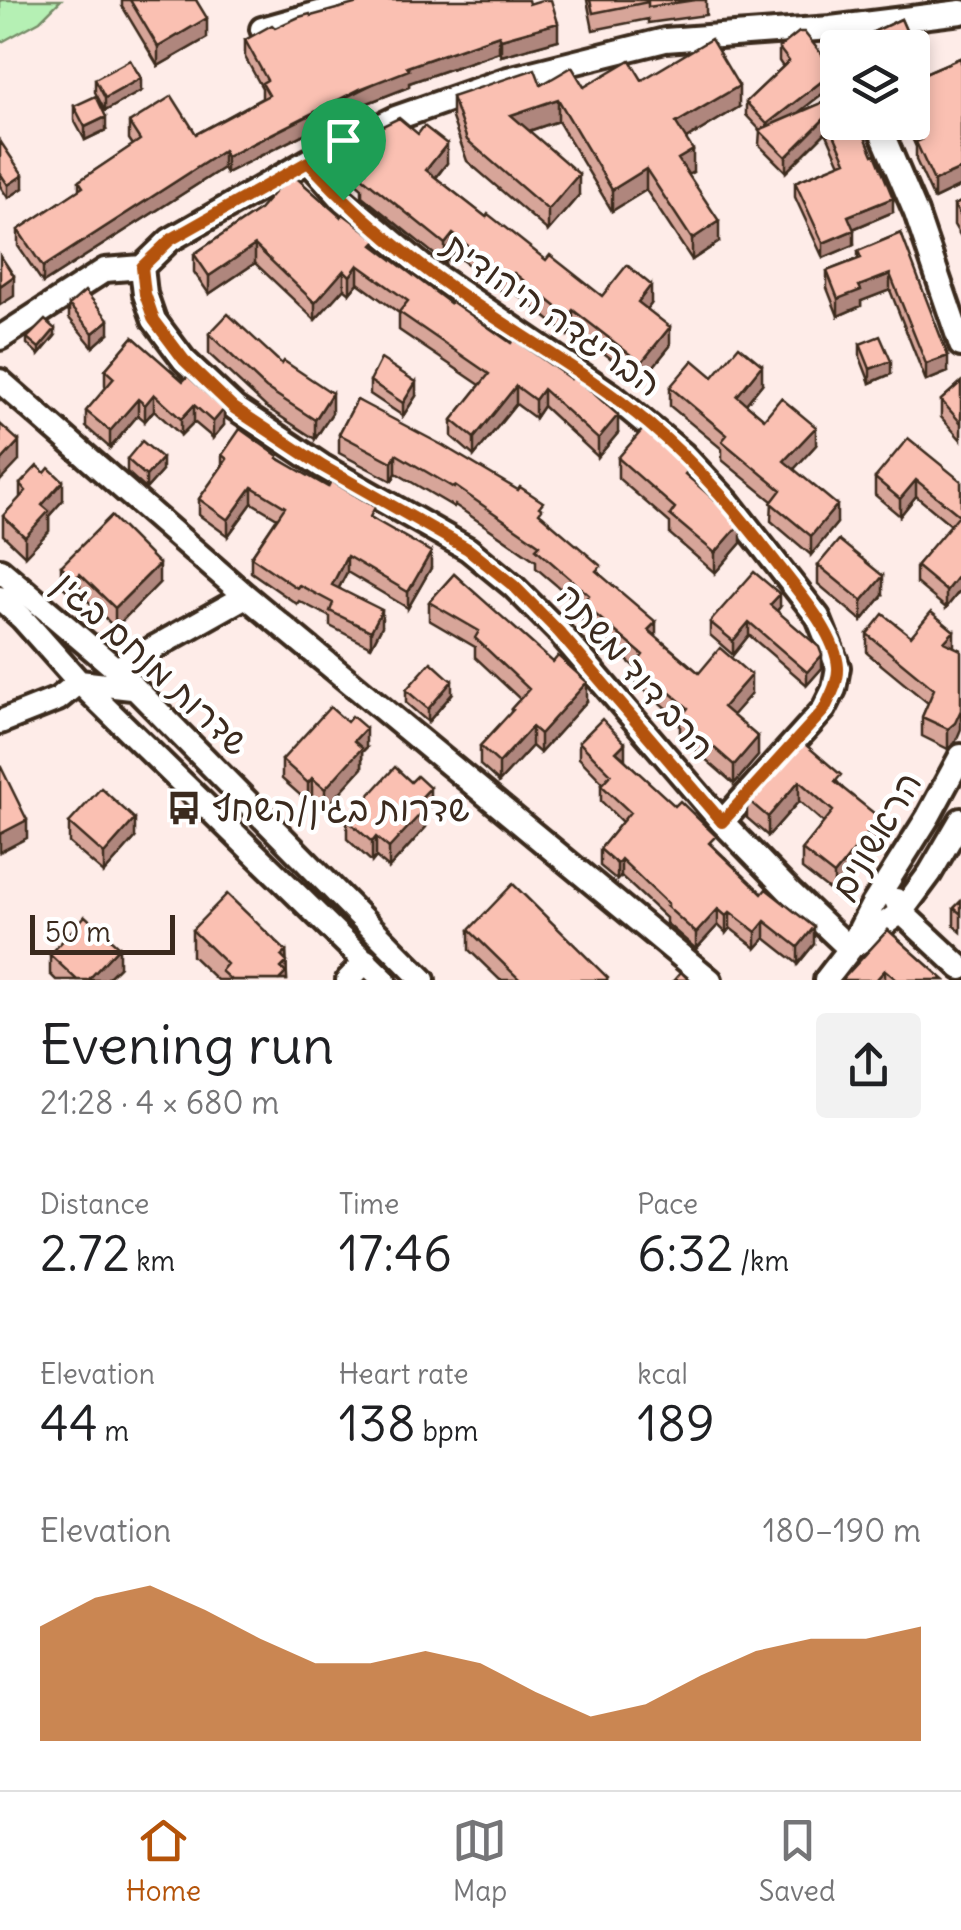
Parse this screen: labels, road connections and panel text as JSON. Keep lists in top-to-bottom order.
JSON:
{
  "streets": {
    "street": [
      "הבריגדה היהודית",
      "שדרות מנחם בגין",
      "הרב דוד משתה",
      "הראשונים"
    ]
  },
  "crossings": [
    ["הבריגדה היהודית", "הרב דוד משתה"],
    ["הרב דוד משתה", "הראשונים"]
  ],
  "places": {
    "bus stop": ["שדרות בגין/השחף"]
  },
  "scale_bar": "50 m",
  "page": {
    "scale": "50 m",
    "heading": ["Evening run", "21:28 · 4 × 680 m"],
    "stats": [
      ["Distance", "2.72 km"],
      ["Time", "17:46"],
      ["Pace", "6:32 /km"],
      ["Elevation", "44 m"],
      ["Heart rate", "138 bpm"],
      ["kcal", "189"]
    ],
    "chart": ["Elevation", "180–190 m"],
    "tabs": ["Home", "Map", "Saved"]
  }
}
